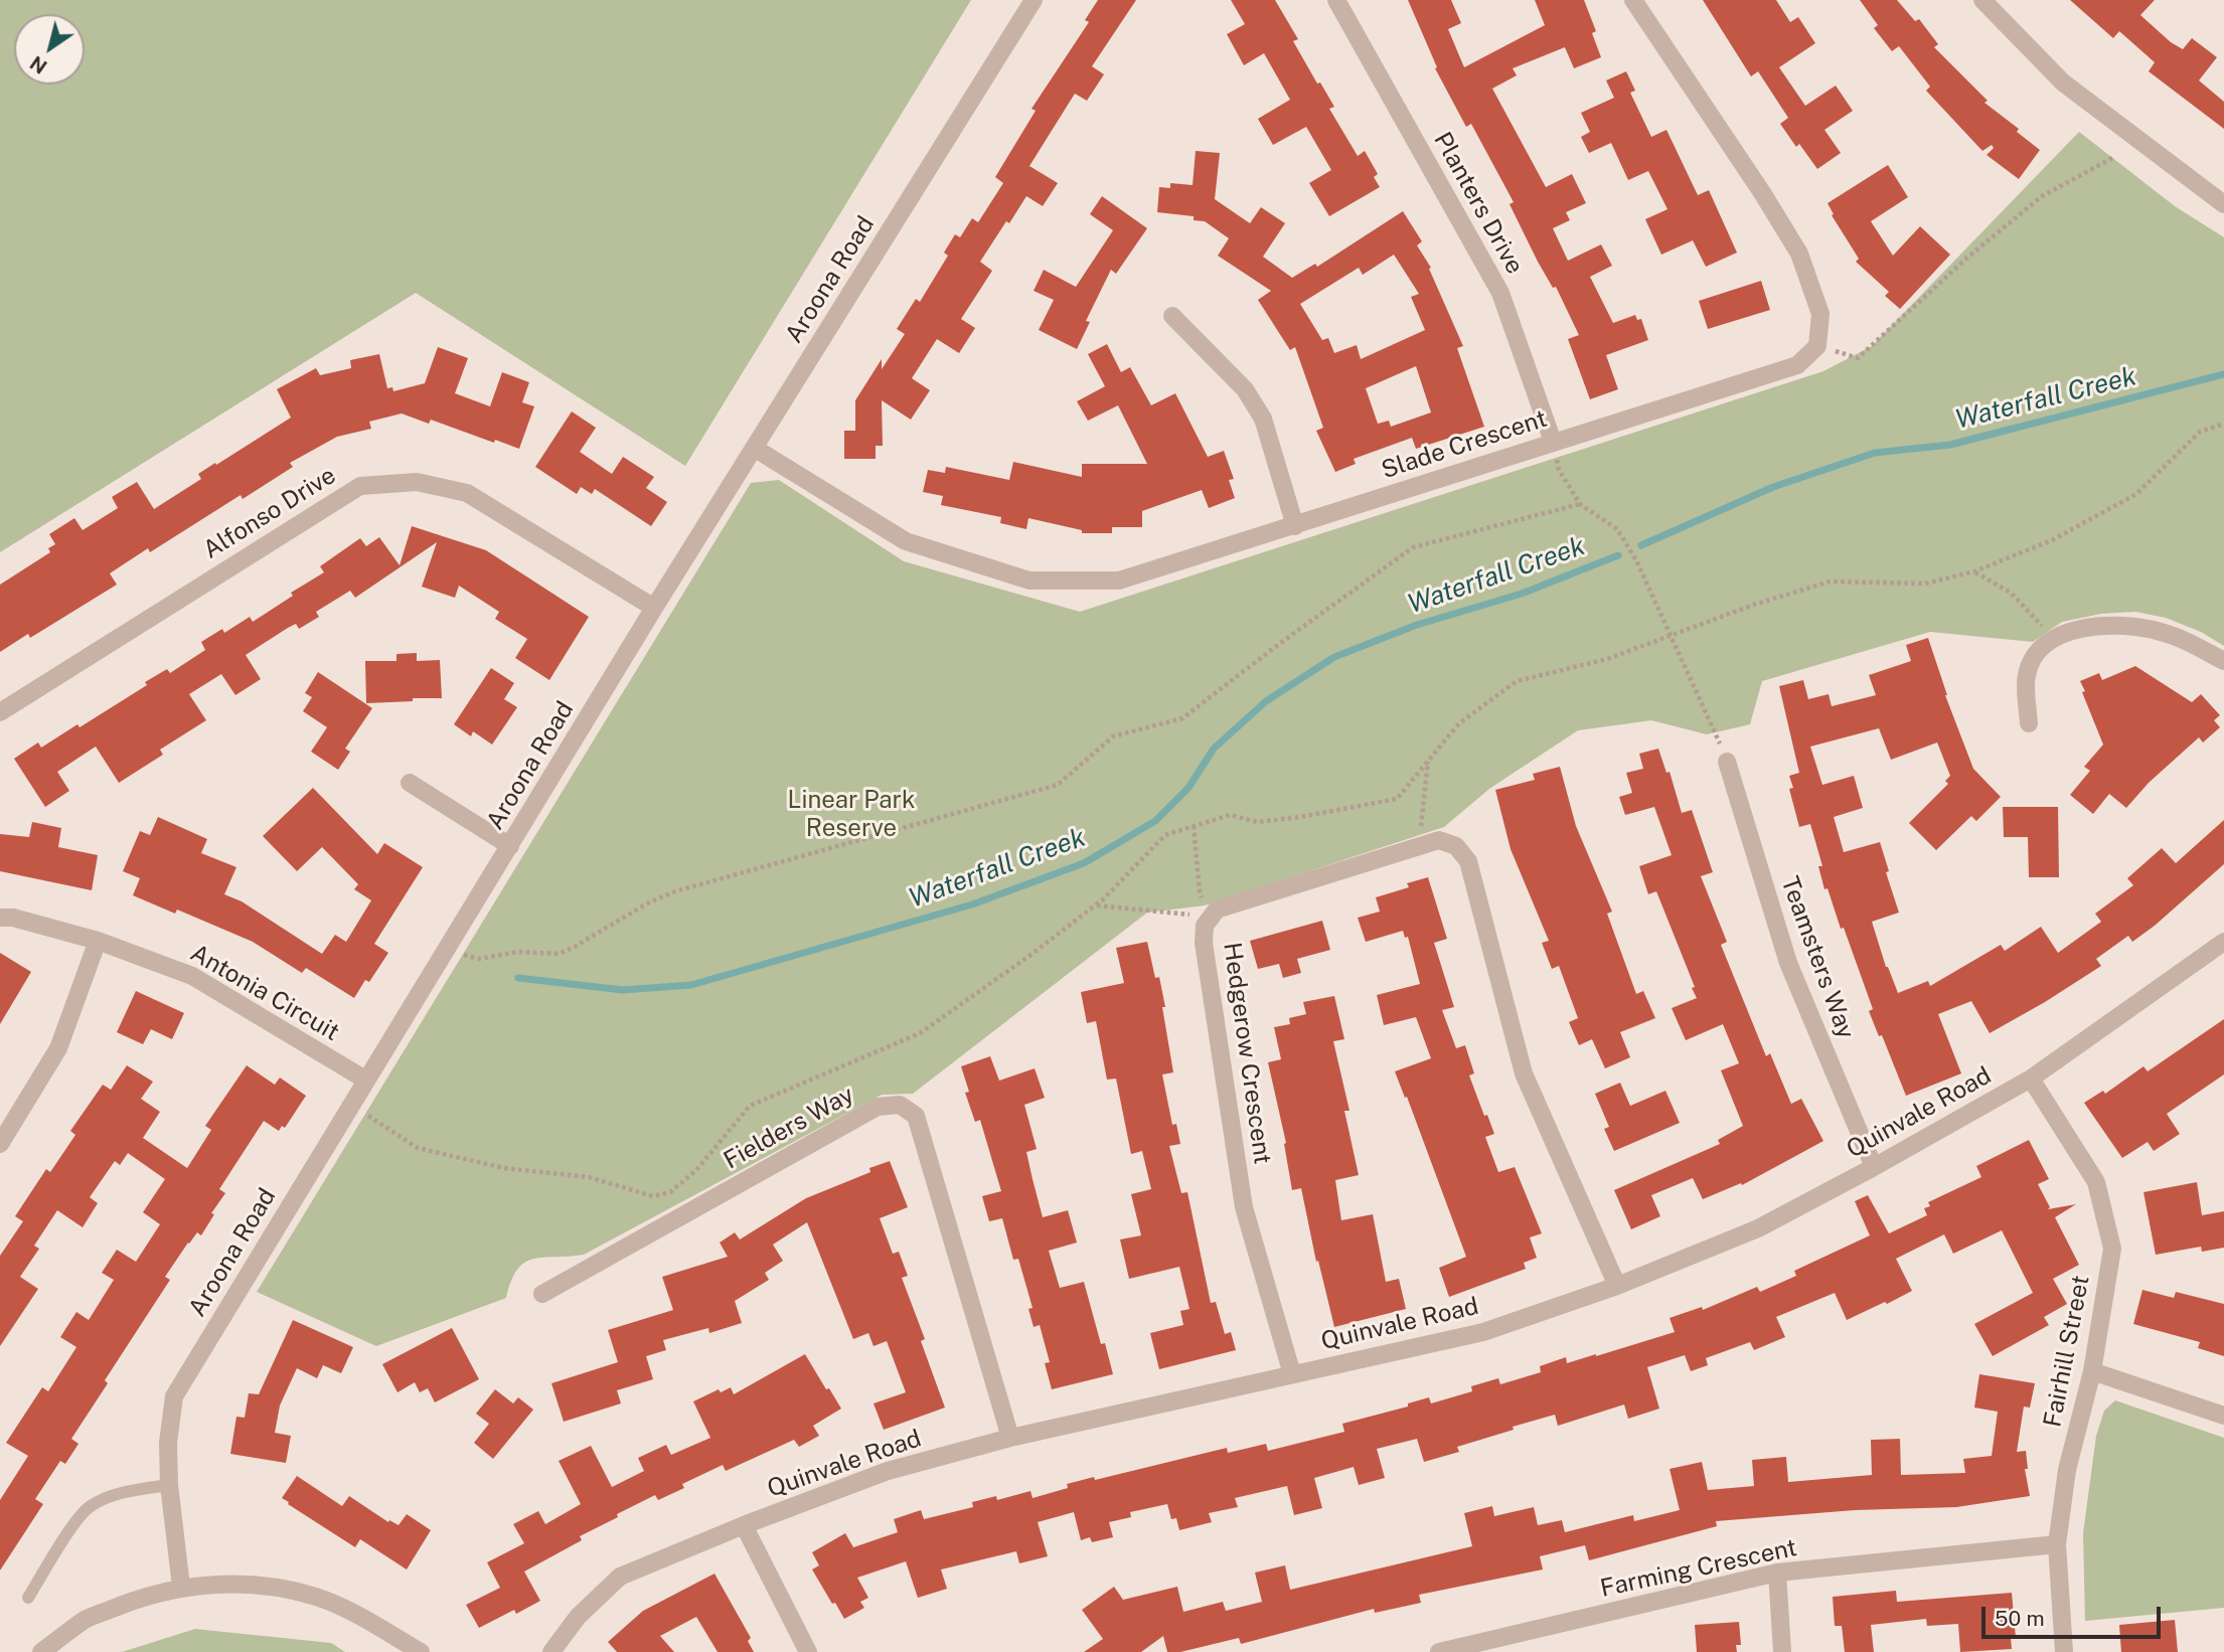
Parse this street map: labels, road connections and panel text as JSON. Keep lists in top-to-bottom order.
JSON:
{
  "streets": {
    "street": [
      "Planters Drive",
      "Aroona Road",
      "Slade Crescent",
      "Alfonso Drive",
      "Teamsters Way",
      "Antonia Circuit",
      "Hedgerow Crescent",
      "Quinvale Road",
      "Fielders Way",
      "Fairhill Street",
      "Farming Crescent"
    ]
  },
  "crossings": [
    ["Planters Drive", "Slade Crescent"],
    ["Aroona Road", "Slade Crescent"],
    ["Aroona Road", "Alfonso Drive"],
    ["Aroona Road", "Antonia Circuit"],
    ["Teamsters Way", "Quinvale Road"],
    ["Hedgerow Crescent", "Quinvale Road"],
    ["Quinvale Road", "Fielders Way"],
    ["Quinvale Road", "Fairhill Street"],
    ["Fairhill Street", "Farming Crescent"]
  ],
  "water": ["Waterfall Creek"],
  "parks": ["Linear Park Reserve"],
  "scale_bar": "50 m",
  "north": "bottom left"
}
